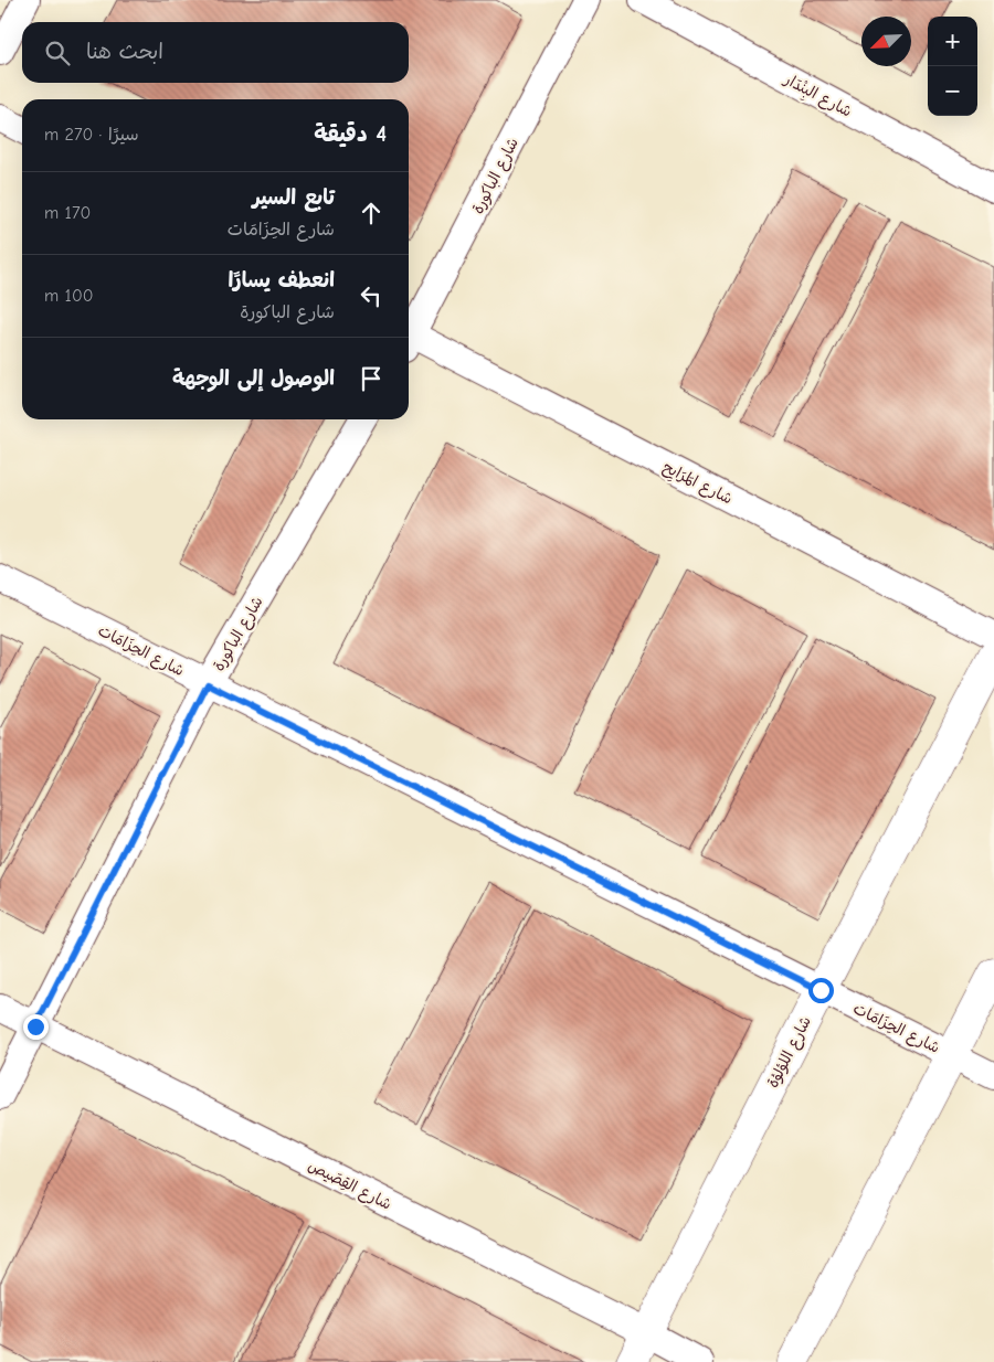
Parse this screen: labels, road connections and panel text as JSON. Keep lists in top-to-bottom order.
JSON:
{
  "streets": {
    "street": [
      "شارع البِنْدَار",
      "شارع الباكورة",
      "شارع المَرَايِح",
      "شارع الحِزَامَات",
      "شارع اللؤلؤة",
      "شارع القِصَيص"
    ]
  },
  "crossings": [
    ["شارع الباكورة", "شارع الحِزَامَات"],
    ["شارع الباكورة", "شارع القِصَيص"],
    ["شارع الحِزَامَات", "شارع اللؤلؤة"],
    ["شارع اللؤلؤة", "شارع القِصَيص"]
  ],
  "north": "bottom left",
  "page": {
    "map_buttons": ["+", "−"],
    "search": "ابحث هنا",
    "heading": ["4 دقيقة", "سيرًا · 270 m"],
    "list": [
      ["تابع السير", "شارع الحِزَامَات", "170 m"],
      ["انعطف يسارًا", "شارع الباكورة", "100 m"],
      "الوصول إلى الوجهة"
    ]
  }
}
